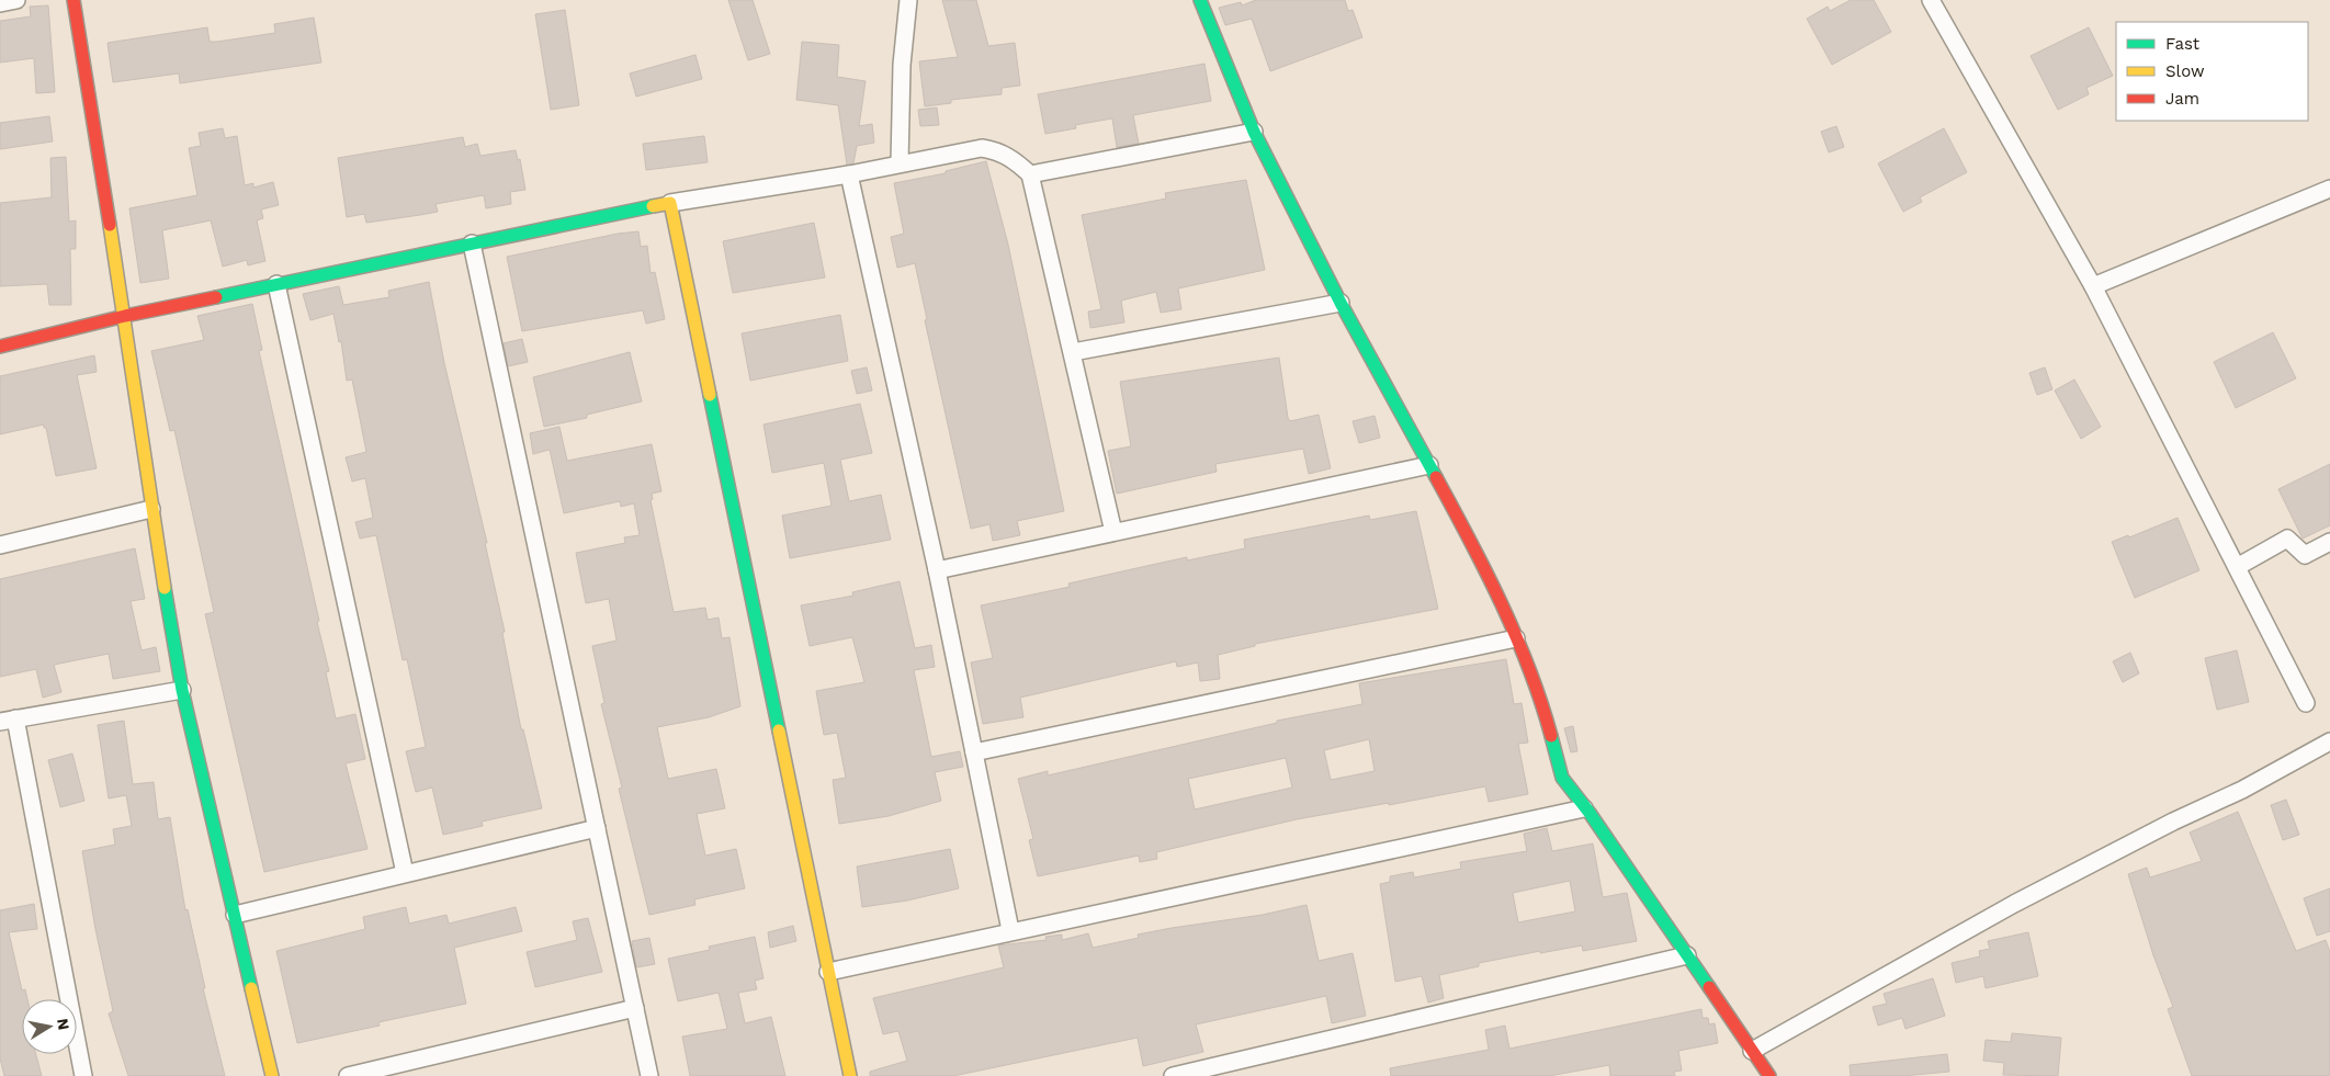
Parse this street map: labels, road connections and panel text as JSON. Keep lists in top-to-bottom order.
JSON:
{
  "legend": ["Fast", "Slow", "Jam"],
  "north": "right"
}
